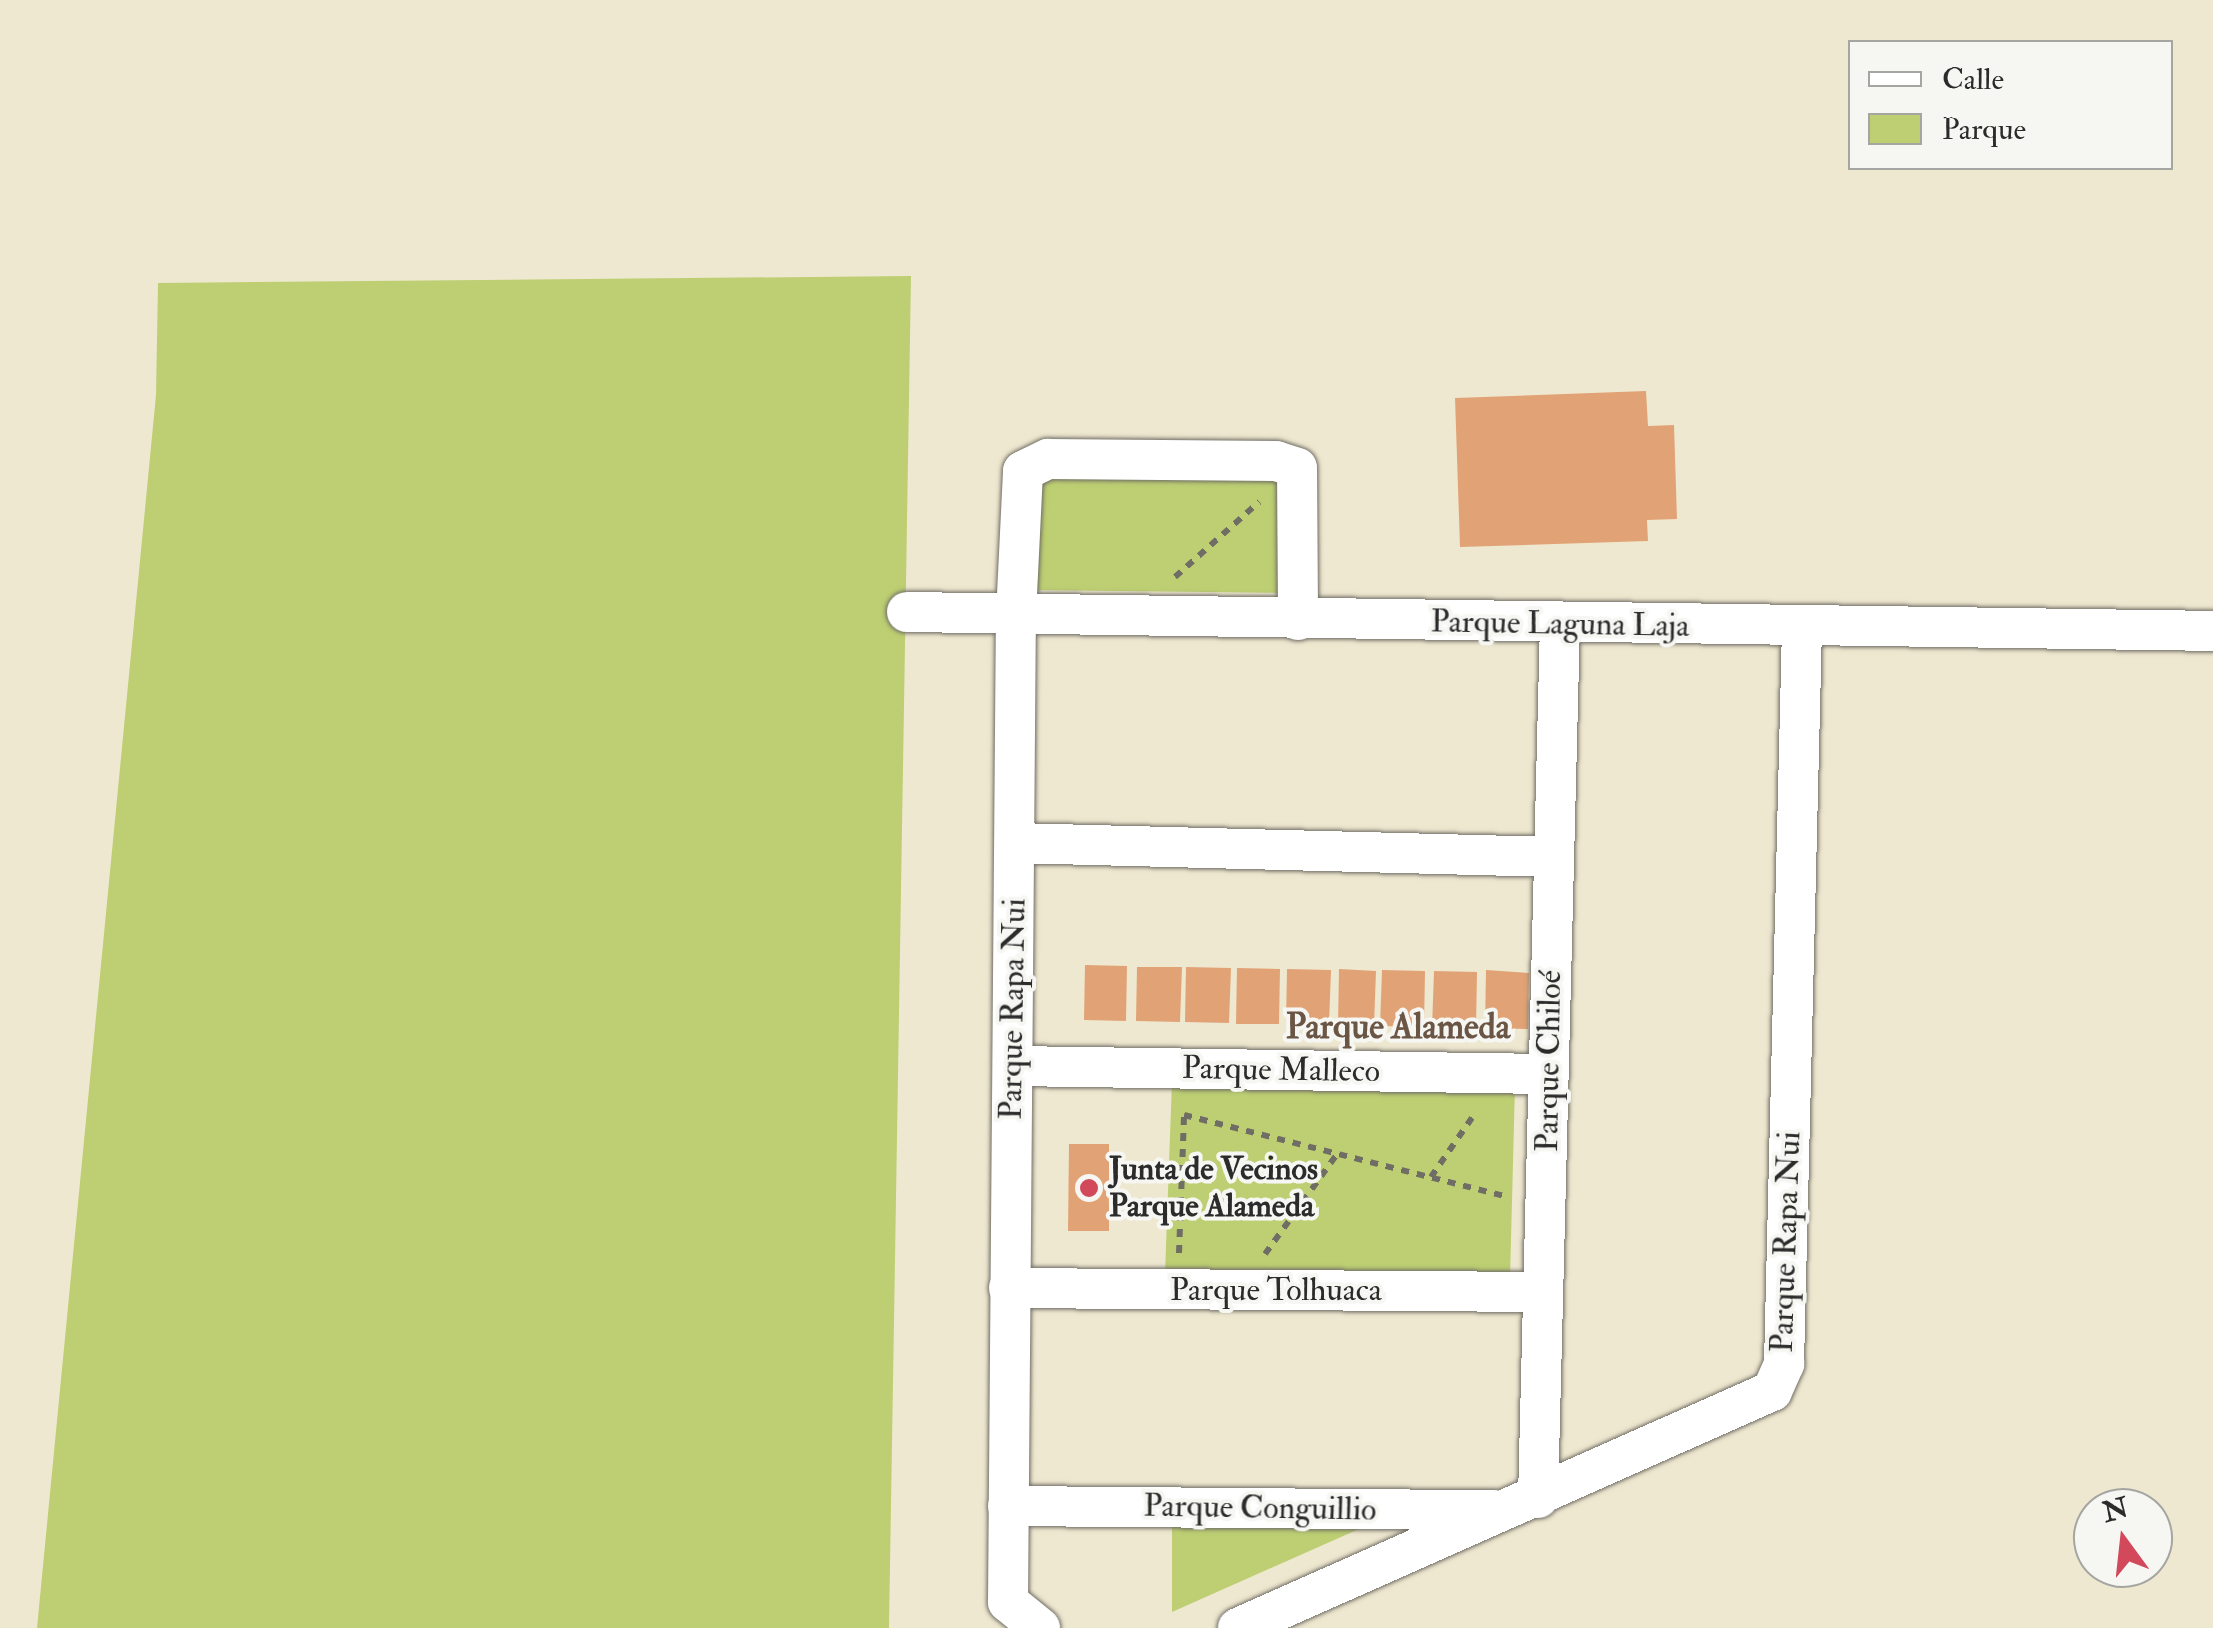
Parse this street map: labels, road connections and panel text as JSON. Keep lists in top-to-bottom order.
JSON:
{
  "streets": {
    "street": [
      "Parque Laguna Laja",
      "Parque Rapa Nui",
      "Parque Chiloé",
      "Parque Malleco",
      "Parque Tolhuaca",
      "Parque Conguillio"
    ]
  },
  "crossings": [
    ["Parque Laguna Laja", "Parque Rapa Nui"],
    ["Parque Laguna Laja", "Parque Chiloé"],
    ["Parque Rapa Nui", "Parque Chiloé"],
    ["Parque Rapa Nui", "Parque Malleco"],
    ["Parque Rapa Nui", "Parque Tolhuaca"],
    ["Parque Rapa Nui", "Parque Conguillio"],
    ["Parque Chiloé", "Parque Malleco"],
    ["Parque Chiloé", "Parque Tolhuaca"],
    ["Parque Chiloé", "Parque Conguillio"]
  ],
  "districts": ["Parque Alameda"],
  "places": ["Junta de Vecinos Parque Alameda"],
  "legend": ["Calle", "Parque"],
  "north": "top"
}
